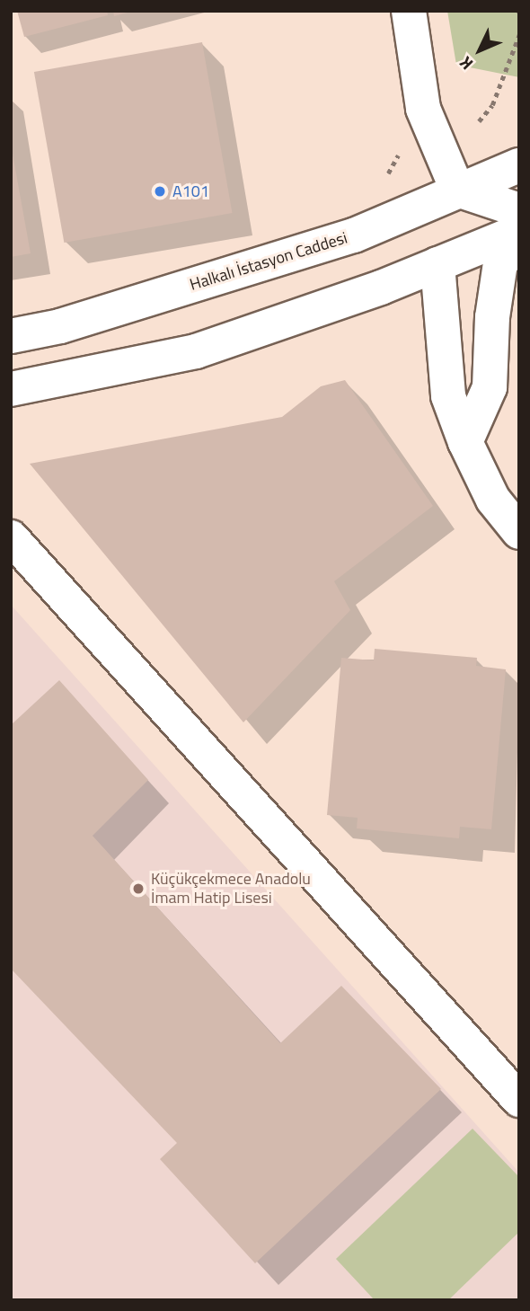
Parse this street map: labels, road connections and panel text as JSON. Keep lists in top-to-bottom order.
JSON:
{
  "streets": {
    "main road": ["Halkalı İstasyon Caddesi"]
  },
  "places": ["A101", "Küçükçekmece Anadolu İmam Hatip Lisesi"],
  "north": "bottom left"
}
